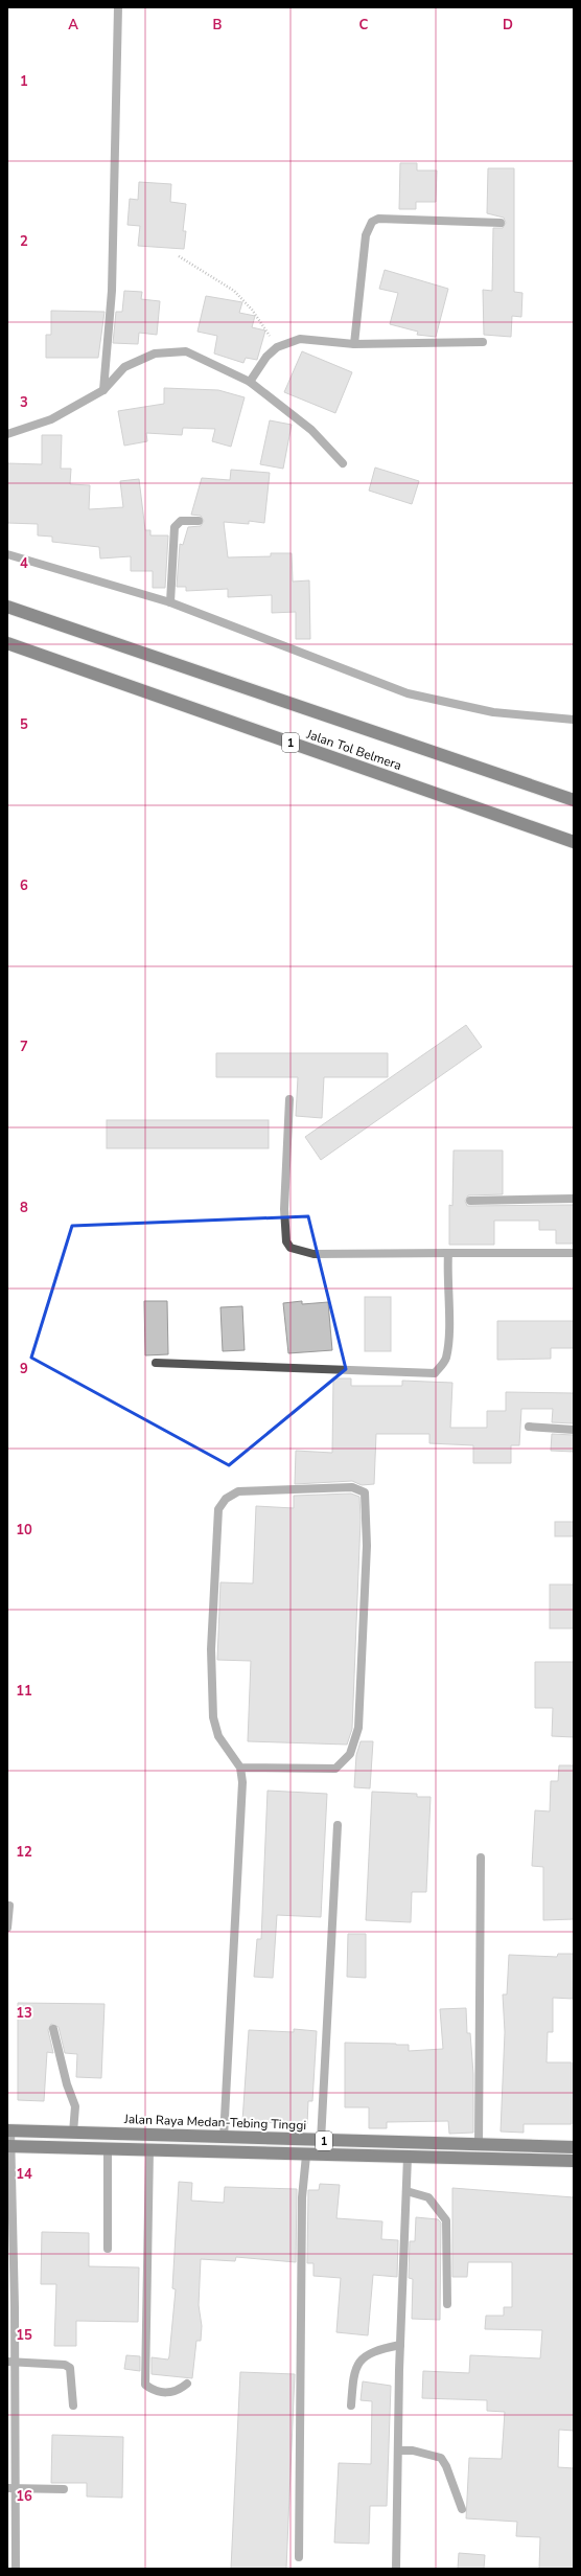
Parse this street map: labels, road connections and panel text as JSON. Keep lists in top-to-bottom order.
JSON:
{
  "streets": {
    "highway": ["1", "Jalan Tol Belmera", "Jalan Raya Medan-Tebing Tinggi"]
  },
  "grid": {
    "columns": [
      "A",
      "B",
      "C",
      "D"
    ],
    "rows": [
      "1",
      "2",
      "3",
      "4",
      "5",
      "6",
      "7",
      "8",
      "9",
      "10",
      "11",
      "12",
      "13",
      "14",
      "15",
      "16"
    ]
  }
}
